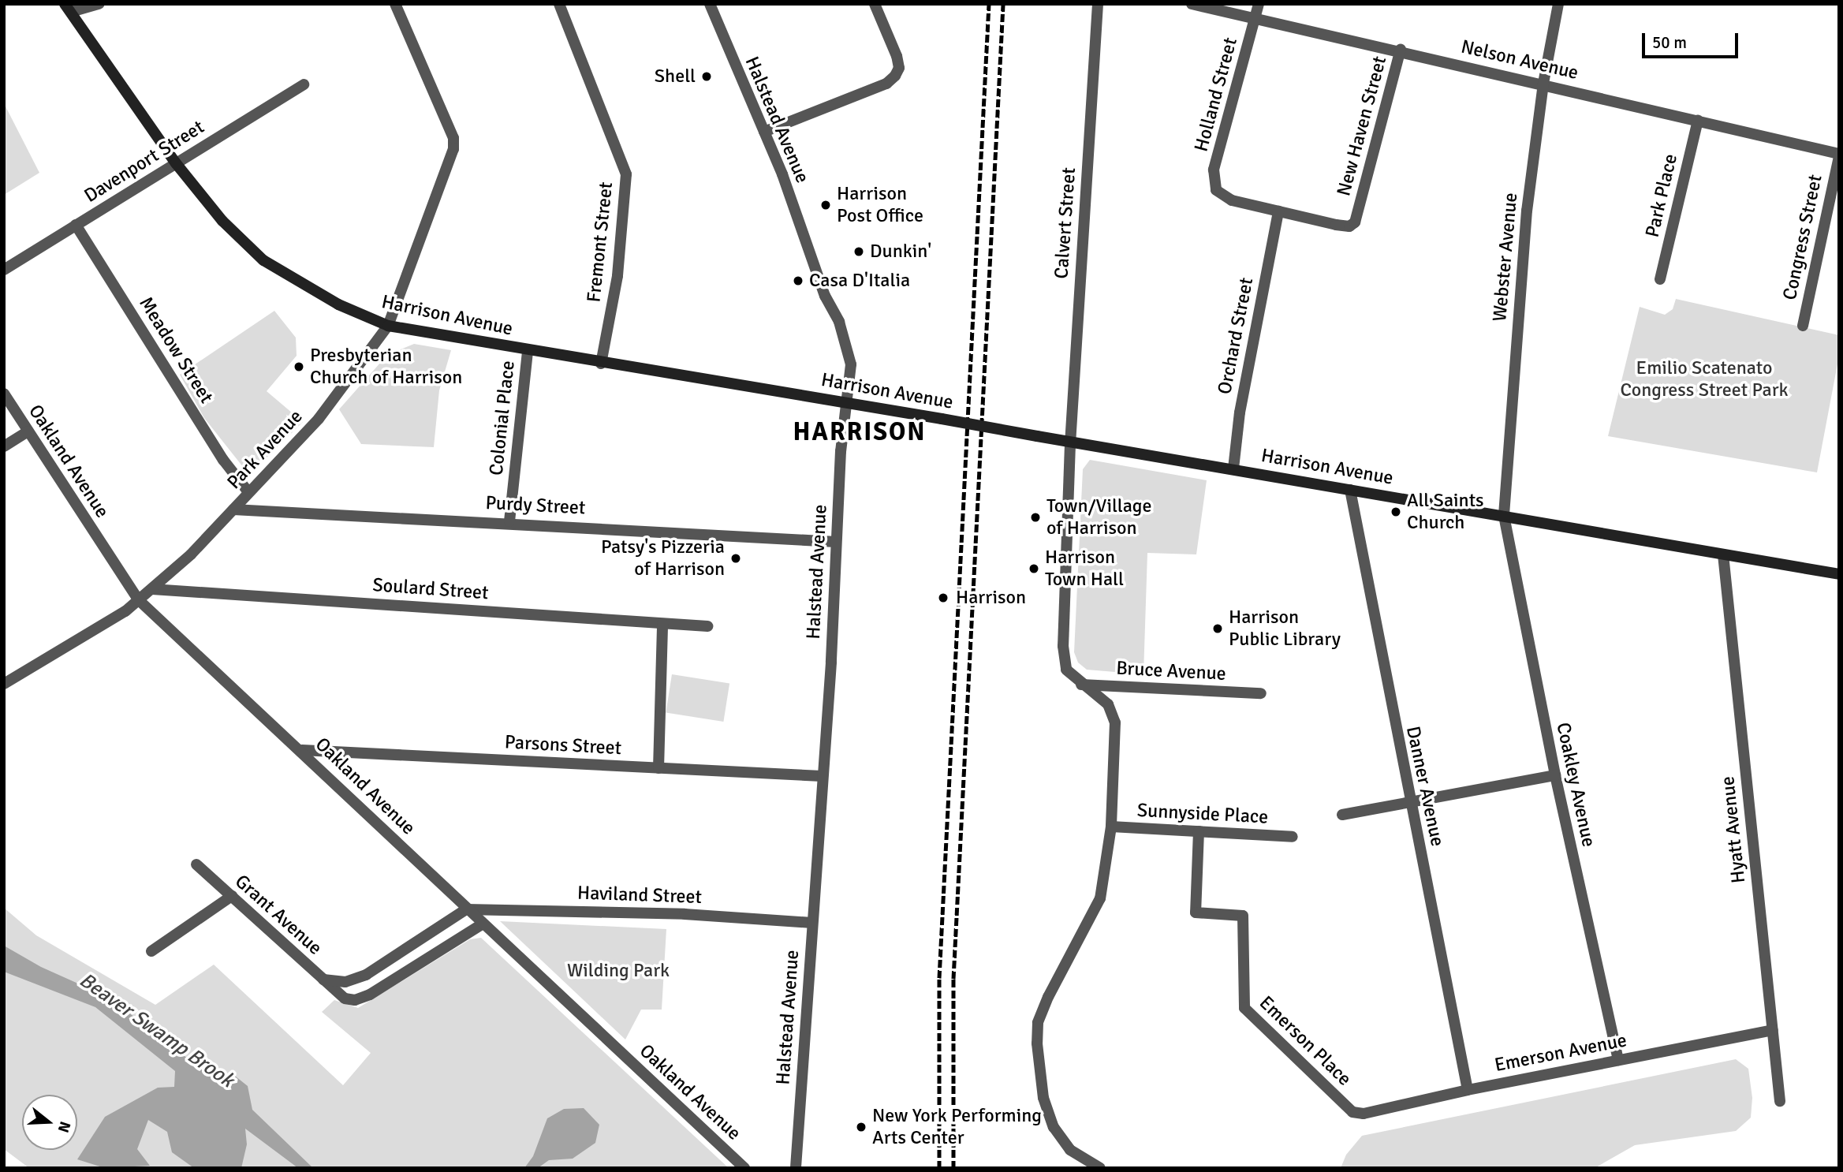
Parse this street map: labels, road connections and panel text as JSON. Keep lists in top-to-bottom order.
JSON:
{
  "streets": {
    "main road": ["Harrison Avenue"],
    "street": [
      "Nelson Avenue",
      "Holland Street",
      "Halstead Avenue",
      "New Haven Street",
      "Davenport Street",
      "Park Place",
      "Calvert Street",
      "Congress Street",
      "Fremont Street",
      "Webster Avenue",
      "Orchard Street",
      "Meadow Street",
      "Colonial Place",
      "Park Avenue",
      "Oakland Avenue",
      "Purdy Street",
      "Soulard Street",
      "Bruce Avenue",
      "Parsons Street",
      "Coakley Avenue",
      "Danner Avenue",
      "Sunnyside Place",
      "Hyatt Avenue",
      "Haviland Street",
      "Grant Avenue",
      "Emerson Place",
      "Emerson Avenue"
    ]
  },
  "crossings": [
    ["Nelson Avenue", "Holland Street"],
    ["Nelson Avenue", "New Haven Street"],
    ["Nelson Avenue", "Park Place"],
    ["Nelson Avenue", "Congress Street"],
    ["Nelson Avenue", "Webster Avenue"],
    ["Holland Street", "New Haven Street"],
    ["Holland Street", "Orchard Street"],
    ["Halstead Avenue", "Harrison Avenue"],
    ["Halstead Avenue", "Purdy Street"],
    ["Halstead Avenue", "Parsons Street"],
    ["Halstead Avenue", "Haviland Street"],
    ["New Haven Street", "Orchard Street"],
    ["Davenport Street", "Harrison Avenue"],
    ["Davenport Street", "Meadow Street"],
    ["Calvert Street", "Harrison Avenue"],
    ["Calvert Street", "Bruce Avenue"],
    ["Calvert Street", "Sunnyside Place"],
    ["Fremont Street", "Harrison Avenue"],
    ["Webster Avenue", "Harrison Avenue"],
    ["Webster Avenue", "Coakley Avenue"],
    ["Harrison Avenue", "Orchard Street"],
    ["Harrison Avenue", "Colonial Place"],
    ["Harrison Avenue", "Park Avenue"],
    ["Harrison Avenue", "Coakley Avenue"],
    ["Harrison Avenue", "Danner Avenue"],
    ["Harrison Avenue", "Hyatt Avenue"],
    ["Meadow Street", "Park Avenue"],
    ["Colonial Place", "Purdy Street"],
    ["Park Avenue", "Oakland Avenue"],
    ["Park Avenue", "Purdy Street"],
    ["Park Avenue", "Soulard Street"],
    ["Oakland Avenue", "Parsons Street"],
    ["Oakland Avenue", "Haviland Street"],
    ["Oakland Avenue", "Grant Avenue"],
    ["Coakley Avenue", "Emerson Avenue"],
    ["Danner Avenue", "Emerson Avenue"],
    ["Sunnyside Place", "Emerson Place"],
    ["Hyatt Avenue", "Emerson Avenue"],
    ["Emerson Place", "Emerson Avenue"]
  ],
  "districts": ["HARRISON"],
  "water": ["Beaver Swamp Brook"],
  "parks": ["Emilio Scatenato Congress Street Park", "Wilding Park"],
  "places": [
    "Shell",
    "Harrison Post Office",
    "Dunkin'",
    "Casa D'Italia",
    "Presbyterian Church of Harrison",
    "All Saints Church",
    "Town/Village of Harrison",
    "Patsy's Pizzeria of Harrison",
    "Harrison Town Hall",
    "Harrison",
    "Harrison Public Library",
    "New York Performing Arts Center"
  ],
  "scale_bar": "50 m",
  "north": "right"
}
